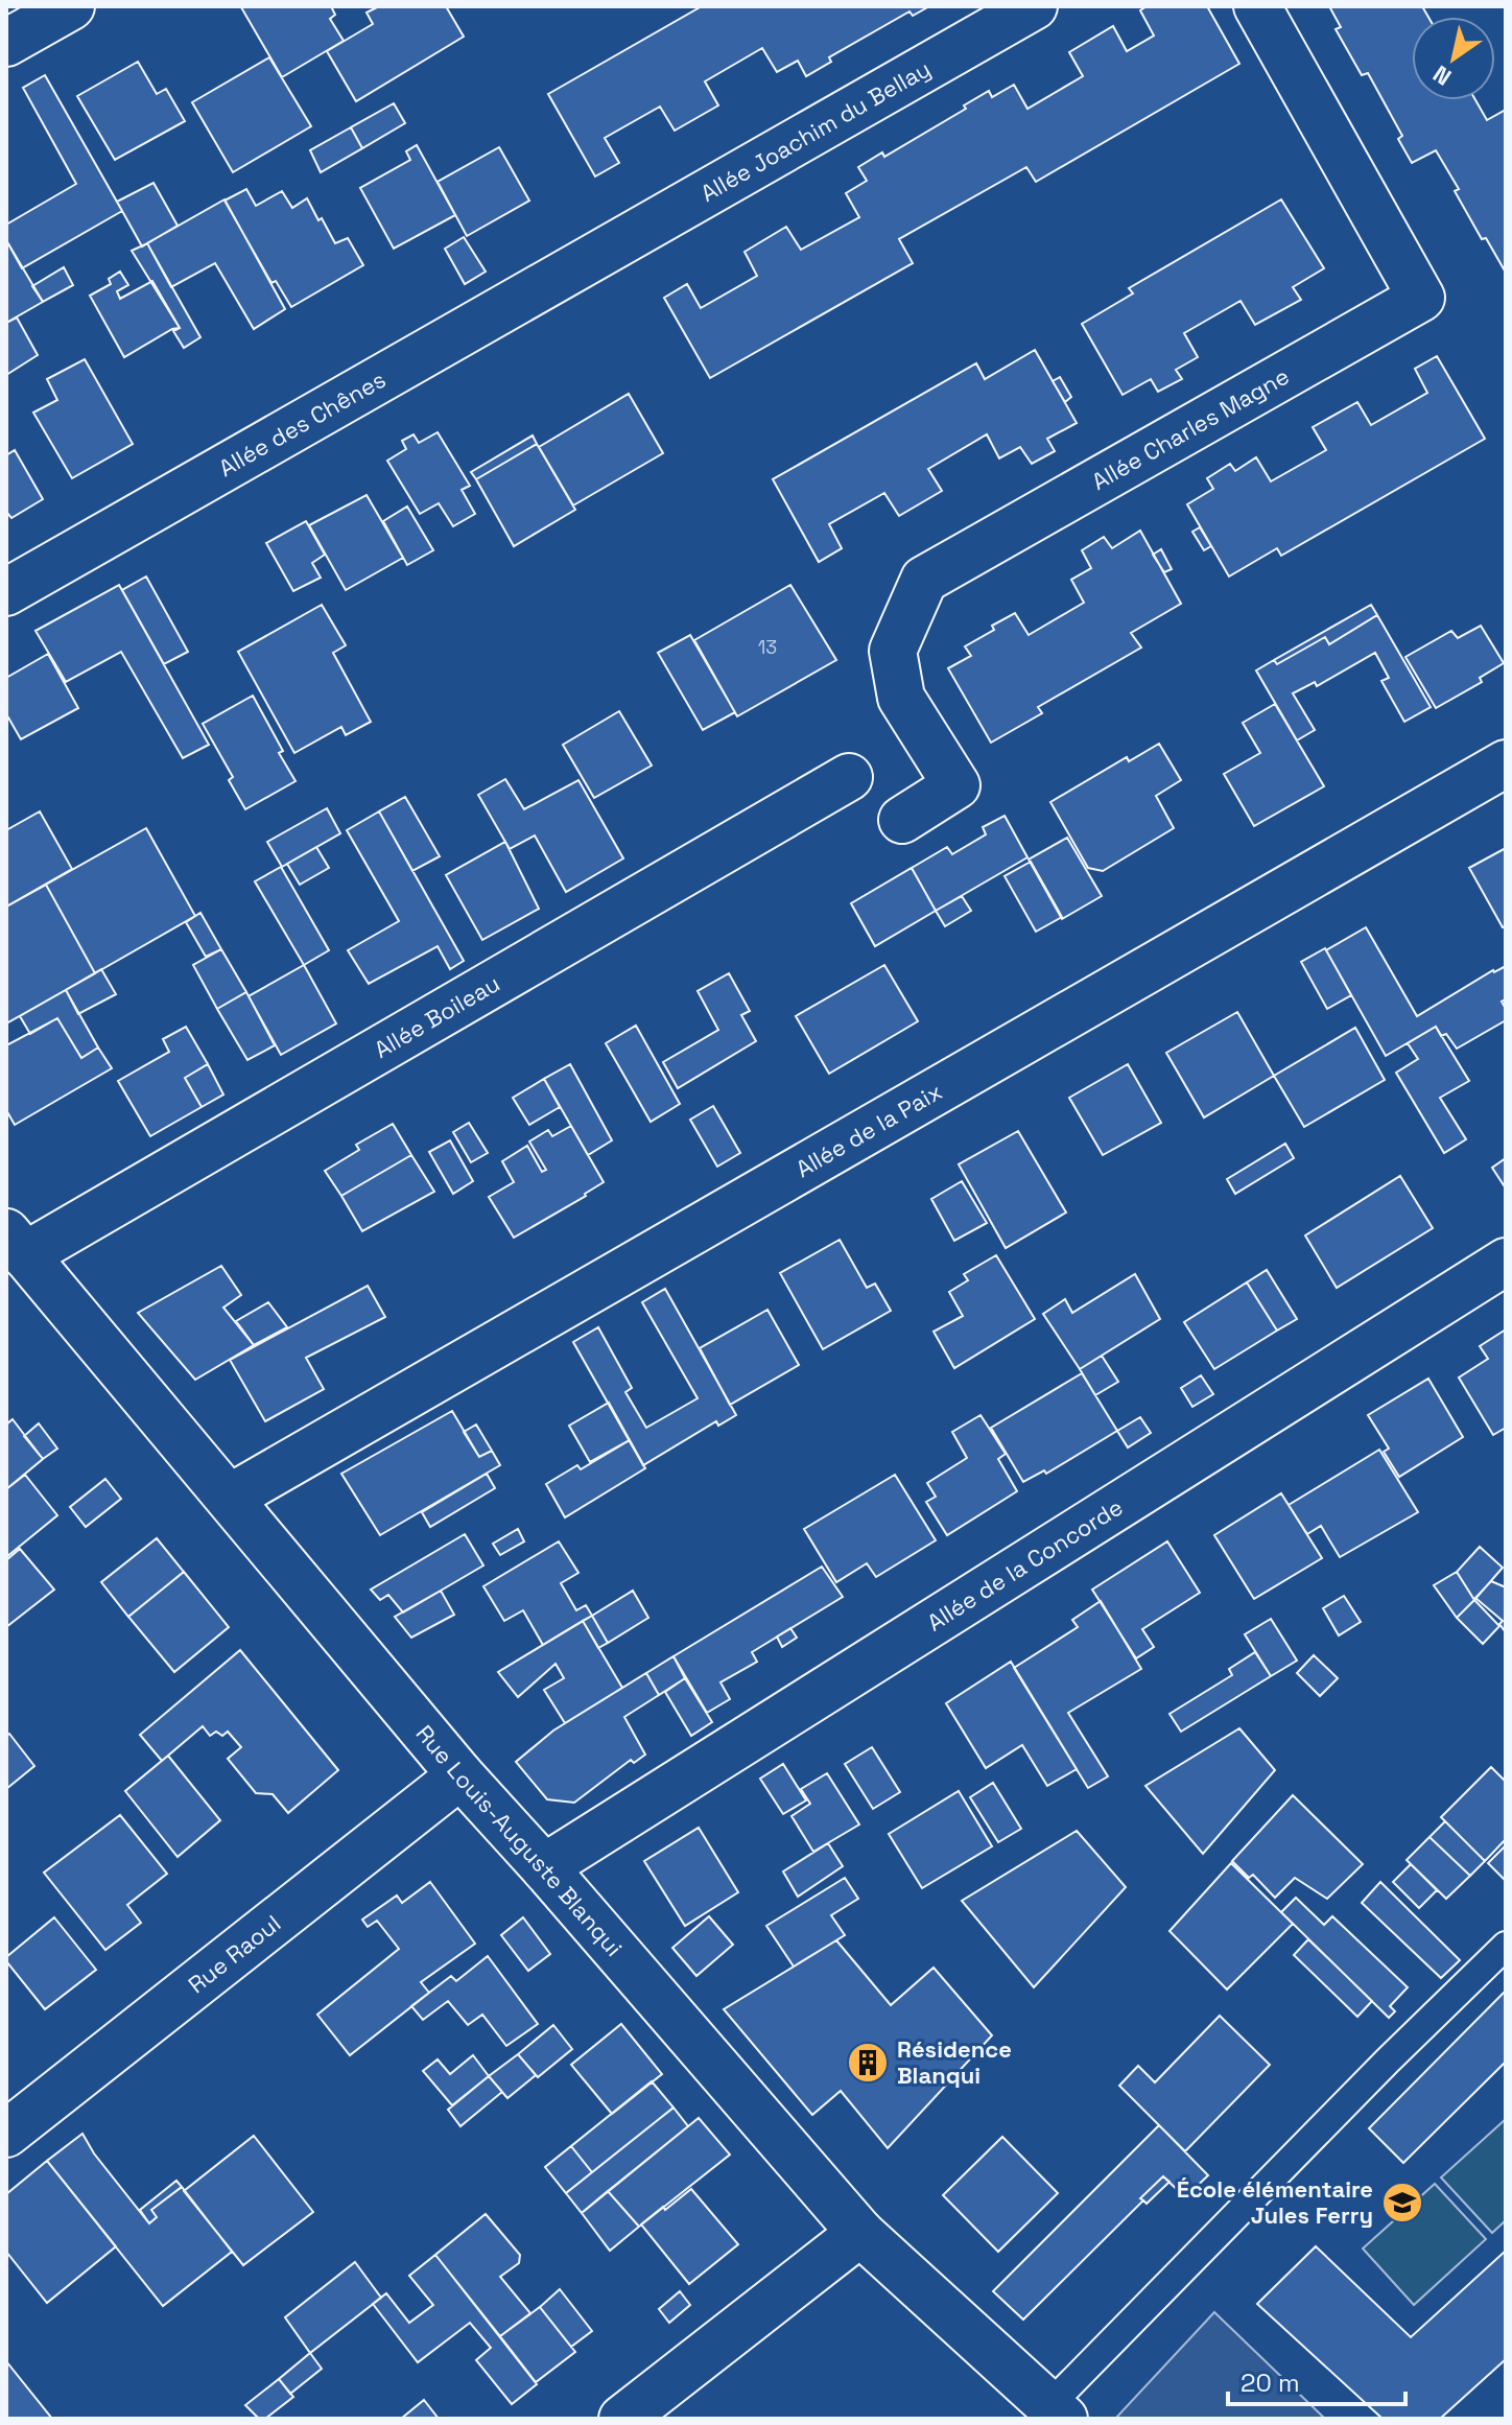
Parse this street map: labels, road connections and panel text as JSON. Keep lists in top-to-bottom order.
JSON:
{
  "streets": {
    "street": [
      "Allée Joachim du Bellay",
      "Allée des Chênes",
      "Allée Charles Magne",
      "Allée Boileau",
      "Allée de la Paix",
      "Allée de la Concorde",
      "Rue Louis-Auguste Blanqui",
      "Rue Raoul"
    ]
  },
  "crossings": [
    ["Allée Joachim du Bellay", "Allée des Chênes"],
    ["Allée Boileau", "Rue Louis-Auguste Blanqui"],
    ["Allée de la Paix", "Rue Louis-Auguste Blanqui"],
    ["Allée de la Concorde", "Rue Louis-Auguste Blanqui"],
    ["Rue Louis-Auguste Blanqui", "Rue Raoul"]
  ],
  "places": {
    "building": ["Résidence Blanqui"],
    "school or university": ["École élémentaire Jules Ferry"]
  },
  "house_numbers": ["13"],
  "scale_bar": "20 m",
  "north": "bottom left"
}
